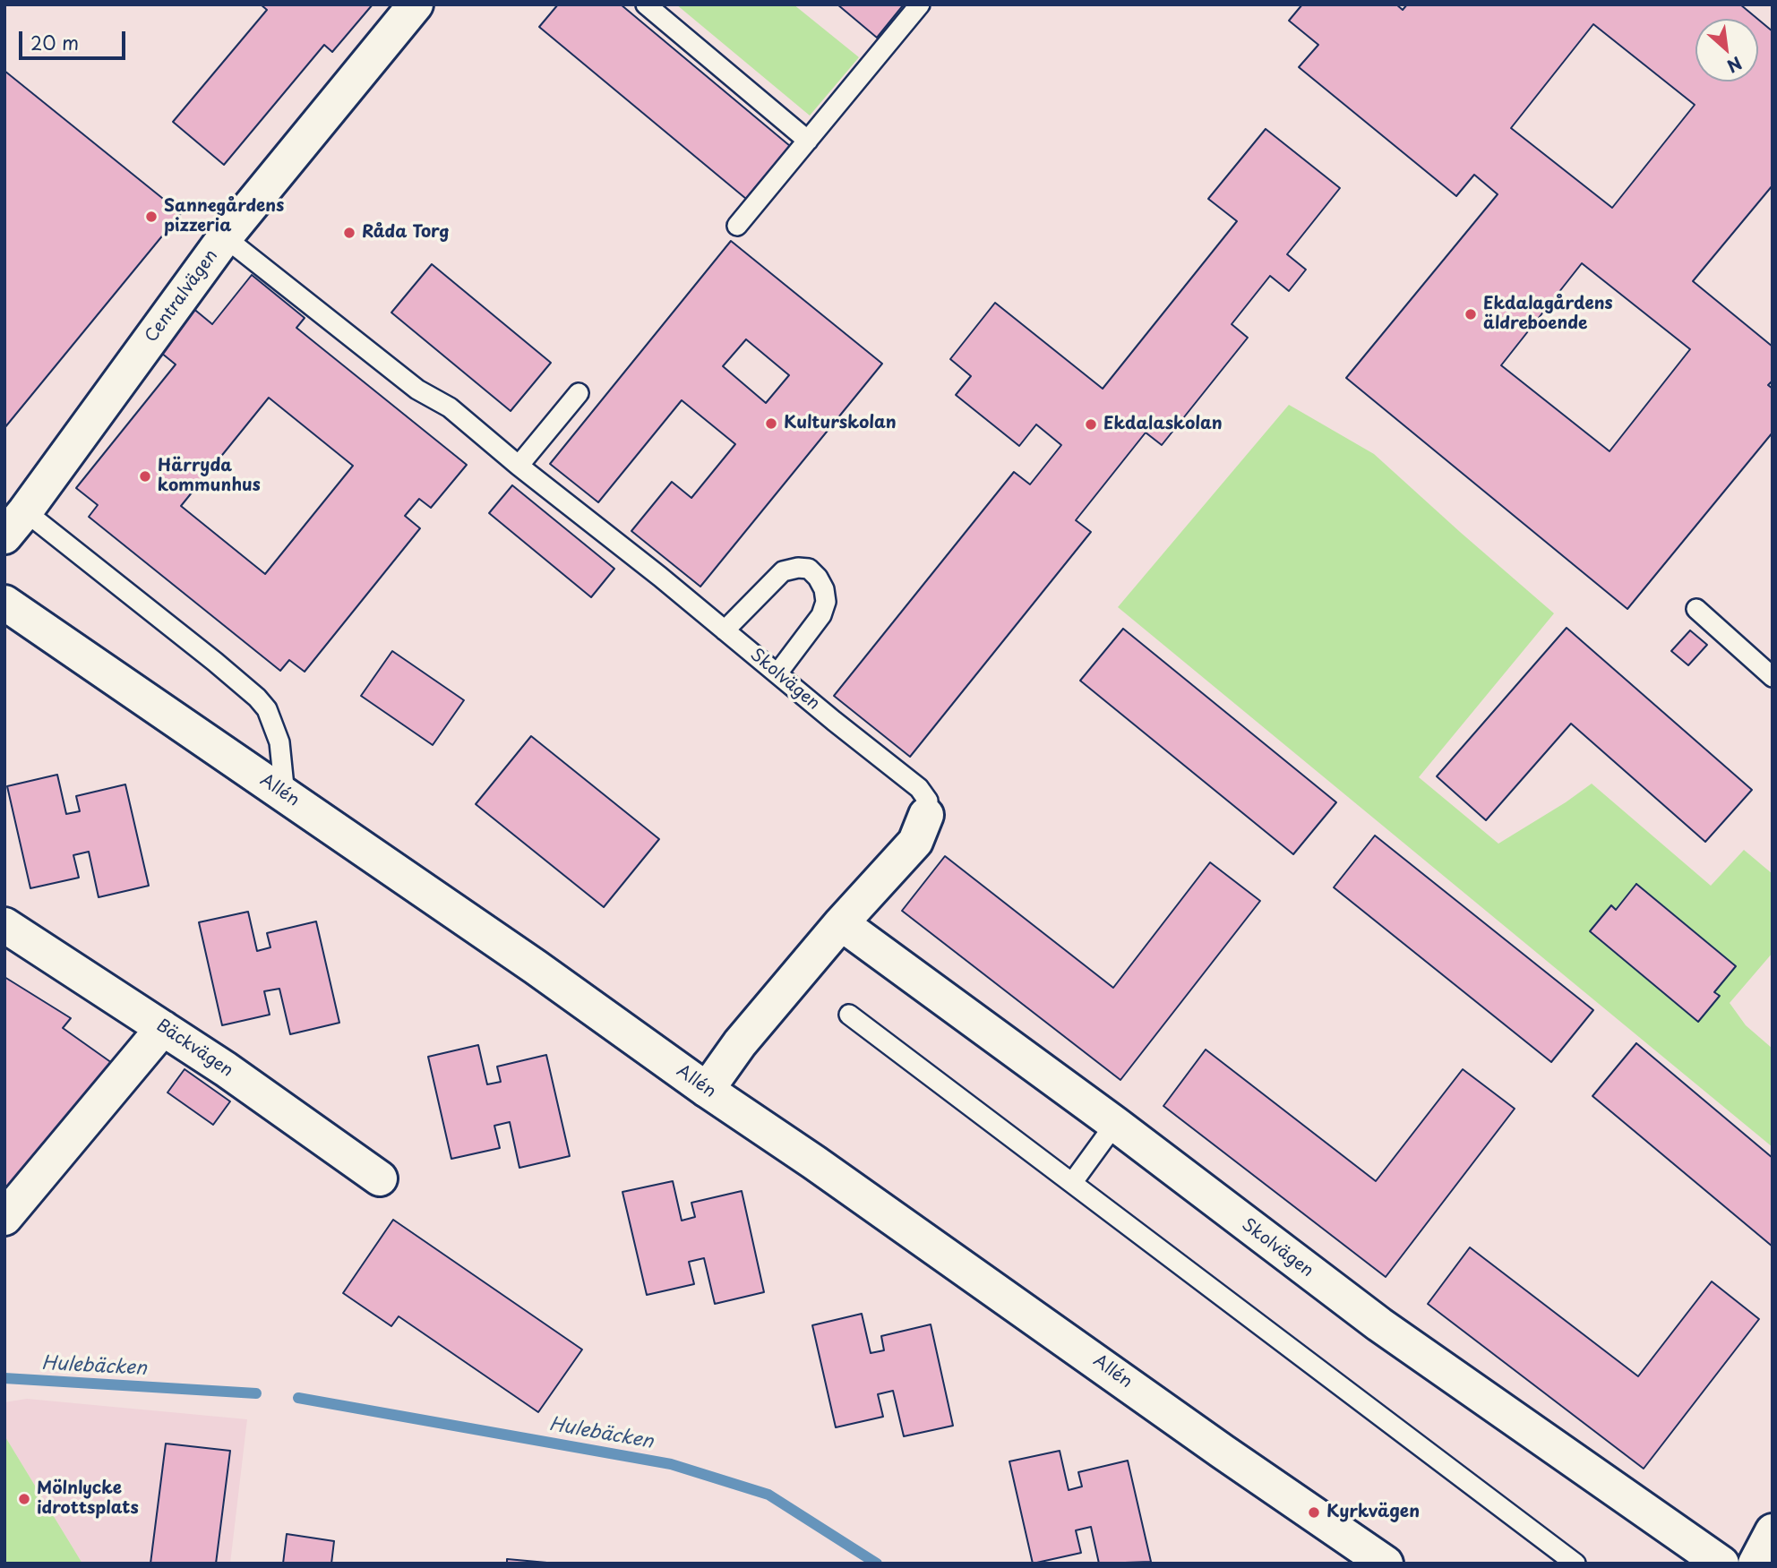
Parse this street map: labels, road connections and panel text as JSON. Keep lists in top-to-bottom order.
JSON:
{
  "streets": {
    "street": [
      "Centralvägen",
      "Skolvägen",
      "Allén",
      "Bäckvägen"
    ]
  },
  "crossings": [
    ["Centralvägen", "Skolvägen"],
    ["Skolvägen", "Allén"]
  ],
  "water": ["Hulebäcken"],
  "places": [
    "Sannegårdens pizzeria",
    "Råda Torg",
    "Ekdalagårdens äldreboende",
    "Kulturskolan",
    "Ekdalaskolan",
    "Härryda kommunhus",
    "Mölnlycke idrottsplats",
    "Kyrkvägen"
  ],
  "scale_bar": "20 m",
  "north": "bottom right"
}
